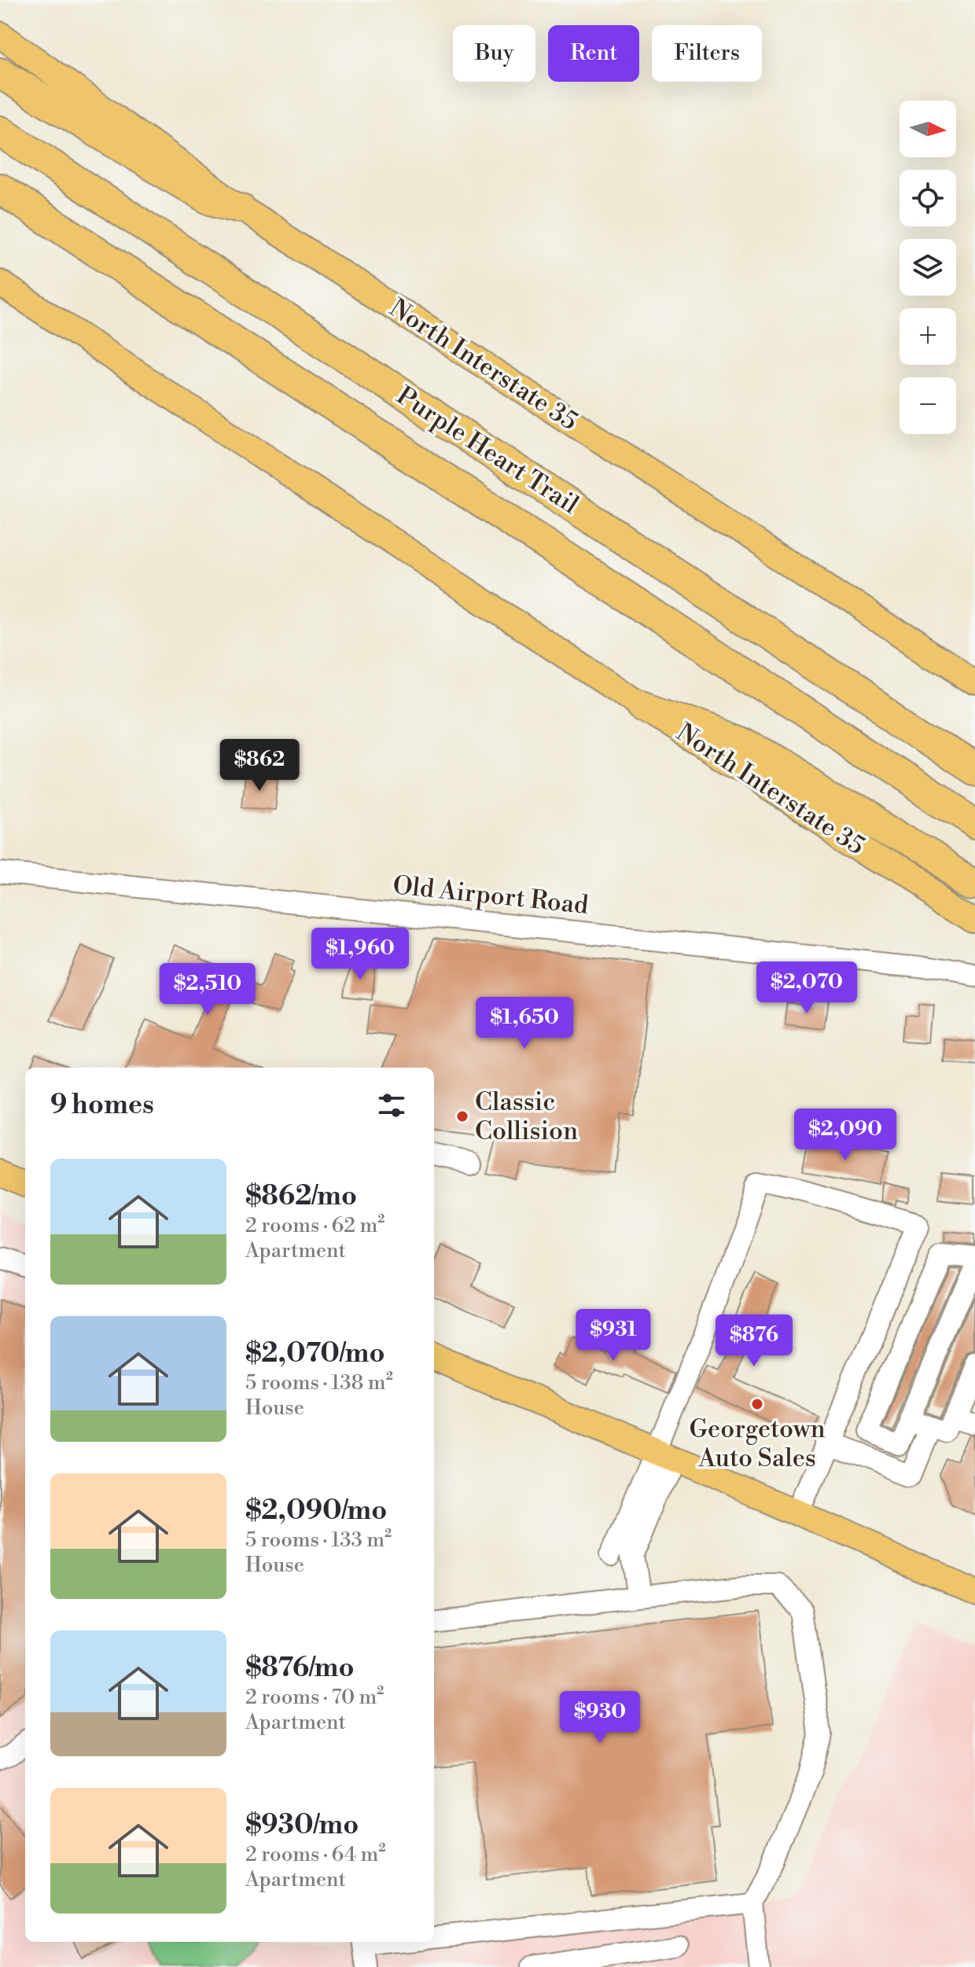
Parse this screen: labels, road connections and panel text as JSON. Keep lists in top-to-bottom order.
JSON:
{
  "streets": {
    "highway": ["Purple Heart Trail"],
    "main road": ["North Interstate 35"],
    "street": ["Old Airport Road"]
  },
  "places": ["Classic Collision", "Georgetown Auto Sales"],
  "north": "right",
  "page": {
    "chip": ["Buy", "Rent", "Filters"],
    "map_buttons": ["+", "−"],
    "price": [
      "$862",
      "$1,960",
      "$2,070",
      "$2,510",
      "$1,650",
      "$2,090",
      "$931",
      "$876",
      "$930"
    ],
    "heading": "9 homes",
    "list": [
      {
        "name": "$862/mo",
        "note": "2 rooms · 62 m² · Apartment"
      },
      {
        "name": "$2,070/mo",
        "note": "5 rooms · 138 m² · House"
      },
      {
        "name": "$2,090/mo",
        "note": "5 rooms · 133 m² · House"
      },
      {
        "name": "$876/mo",
        "note": "2 rooms · 70 m² · Apartment"
      },
      {
        "name": "$930/mo",
        "note": "2 rooms · 64 m² · Apartment"
      }
    ]
  }
}
